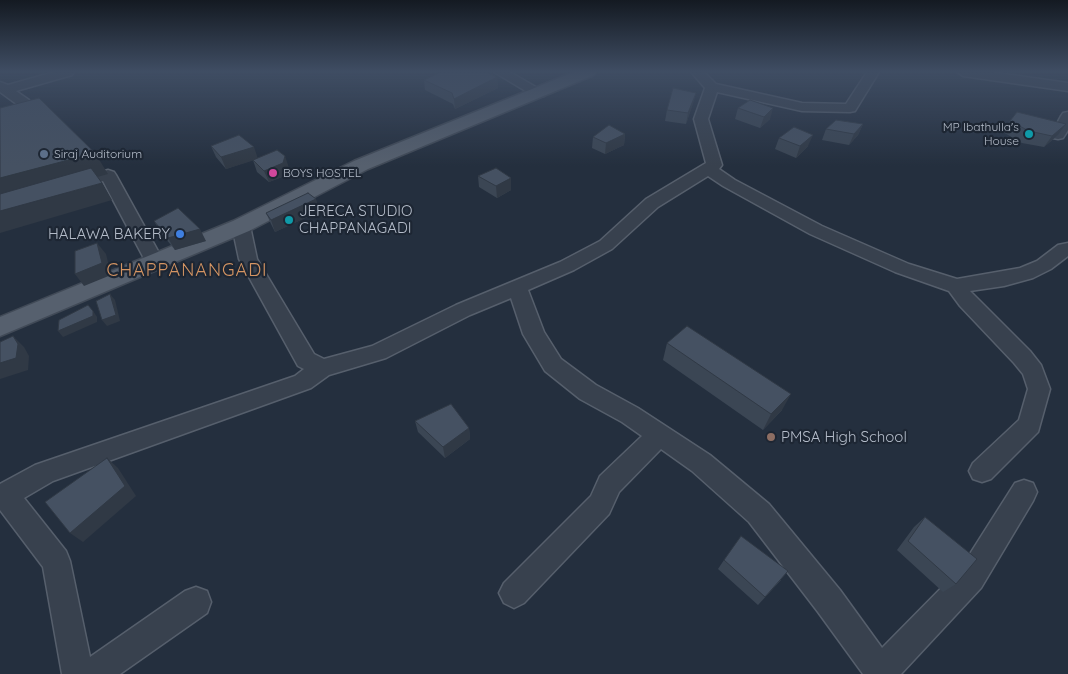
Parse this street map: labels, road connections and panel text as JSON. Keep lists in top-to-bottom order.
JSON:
{
  "districts": ["CHAPPANANGADI"],
  "places": [
    "MP Ibathulla's House",
    "Siraj Auditorium",
    "BOYS HOSTEL",
    "JERECA STUDIO CHAPPANAGADI",
    "HALAWA BAKERY",
    "PMSA High School"
  ]
}
